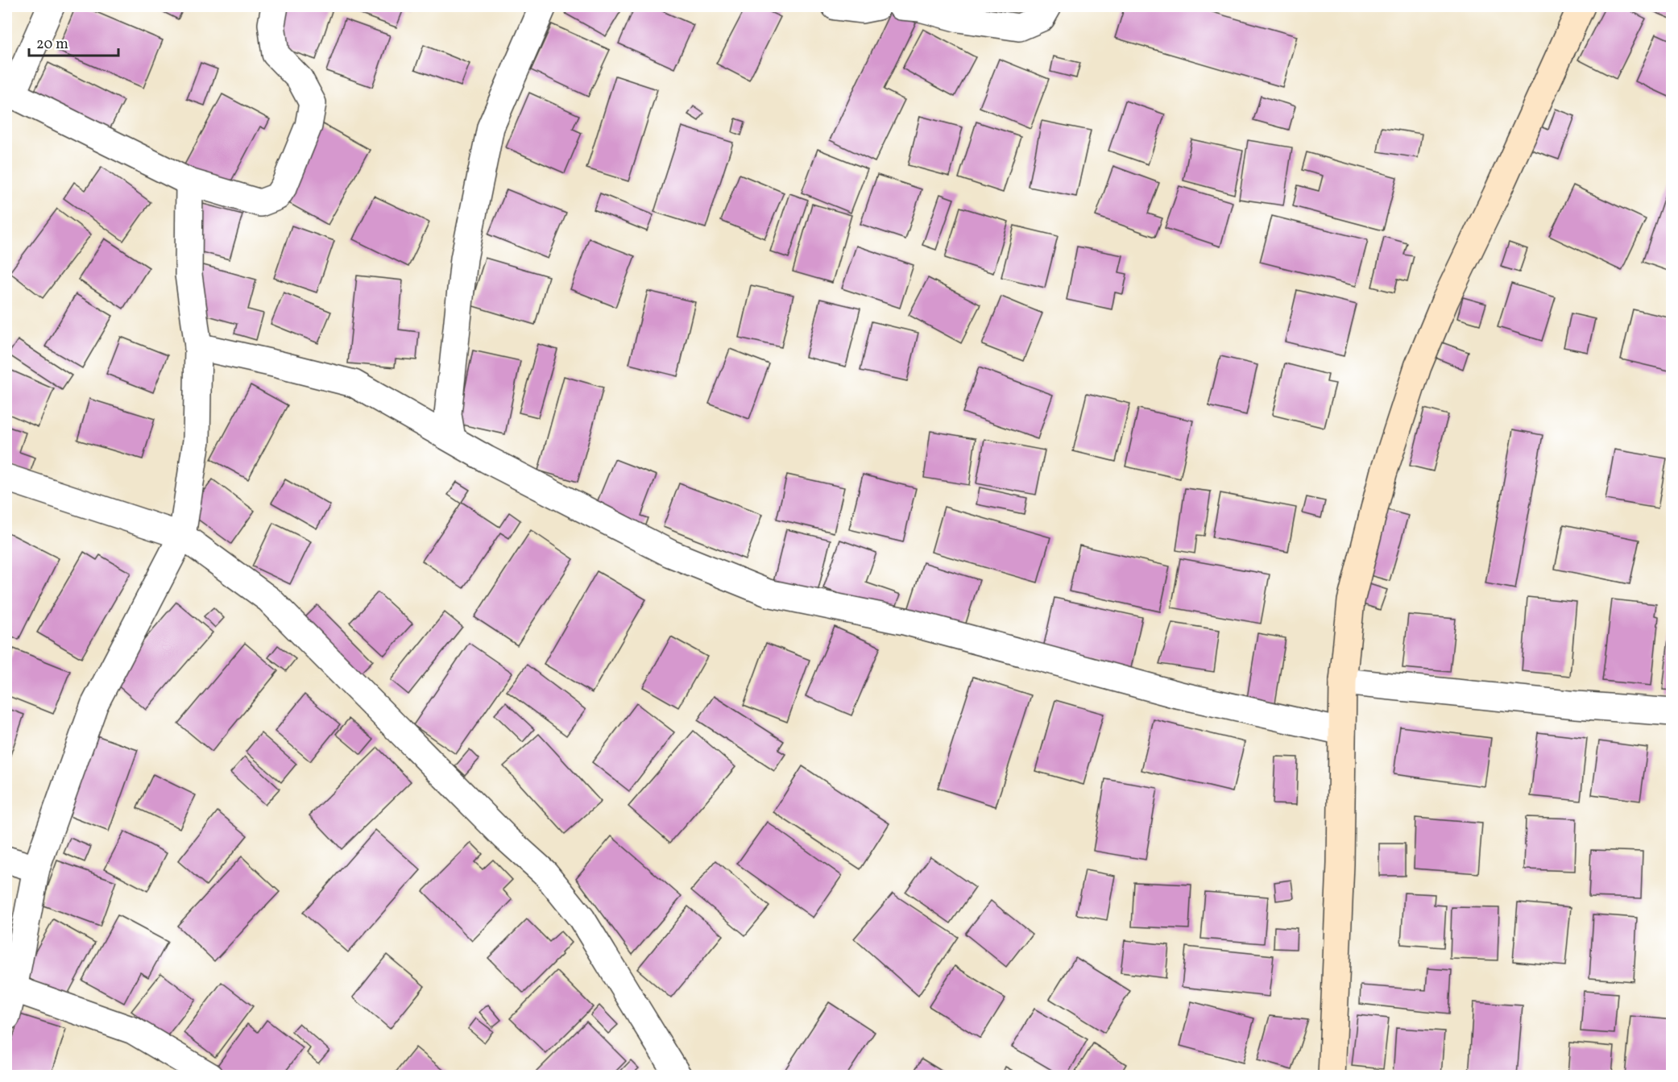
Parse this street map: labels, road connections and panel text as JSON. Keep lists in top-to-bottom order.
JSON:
{
  "scale_bar": "20 m"
}
